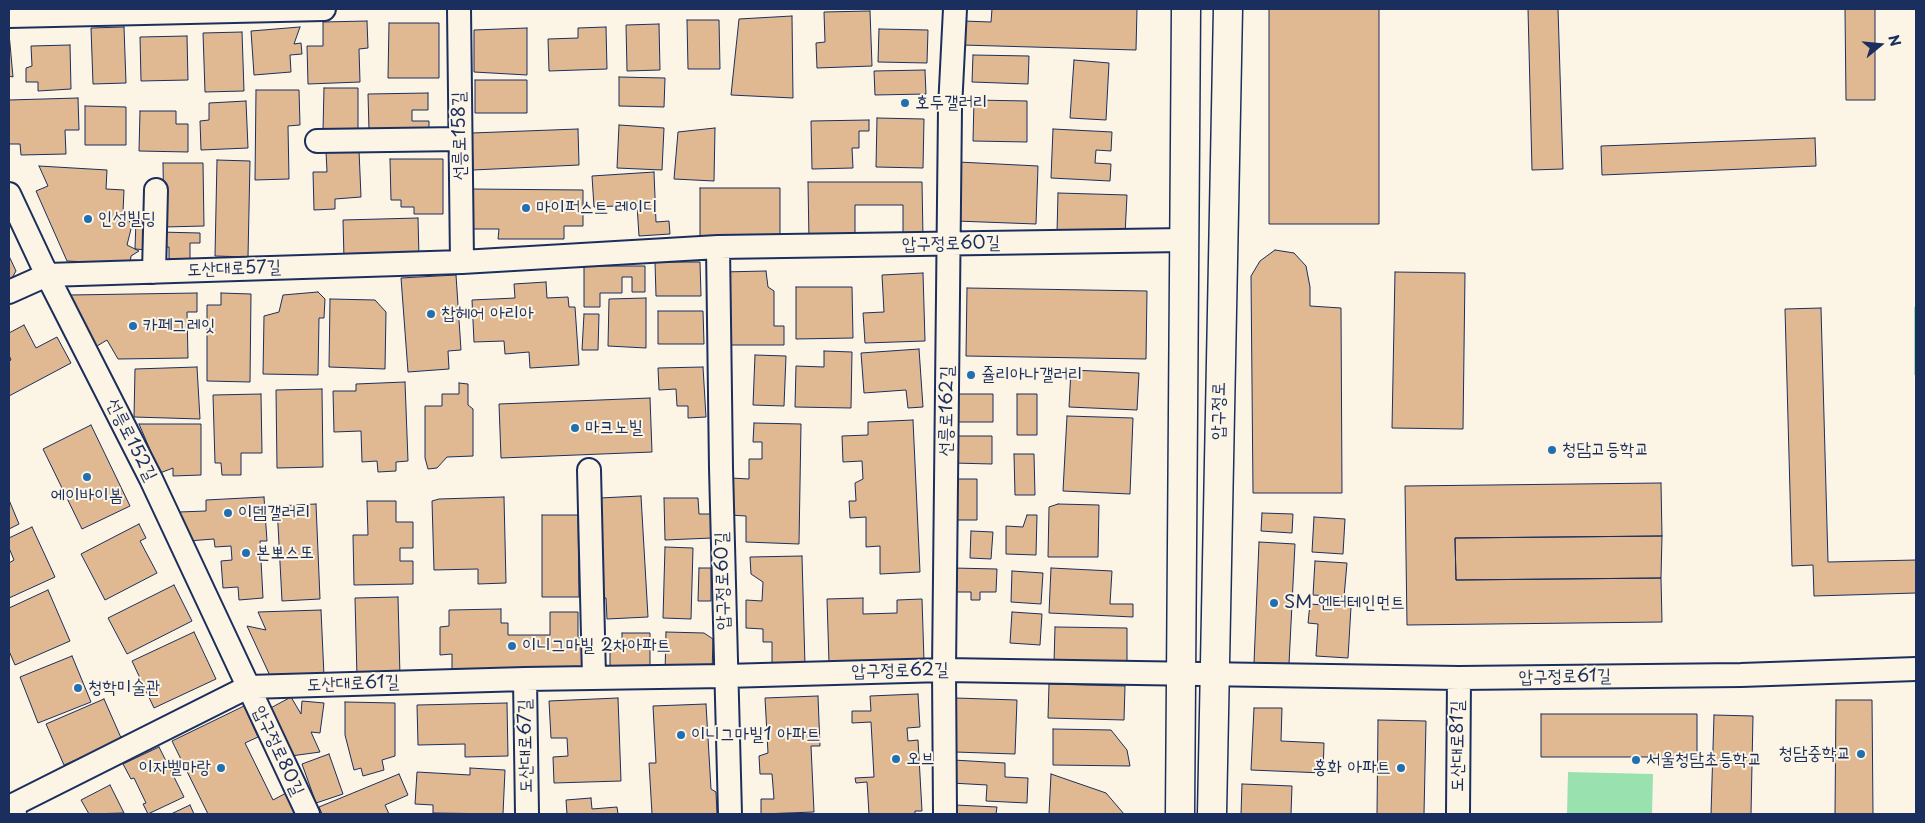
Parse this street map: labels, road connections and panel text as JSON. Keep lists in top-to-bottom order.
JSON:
{
  "streets": {
    "main road": ["압구정로"],
    "street": [
      "선릉로158길",
      "압구정로60길",
      "도산대로57길",
      "선릉로162길",
      "선릉로152길",
      "압구정로62길",
      "압구정로61길",
      "도산대로61길",
      "도산대로67길",
      "도산대로81길",
      "압구정로80길"
    ]
  },
  "crossings": [
    ["선릉로158길", "압구정로60길"],
    ["선릉로158길", "도산대로57길"],
    ["압구정로60길", "도산대로57길"],
    ["압구정로60길", "선릉로162길"],
    ["압구정로60길", "압구정로"],
    ["압구정로60길", "압구정로62길"],
    ["압구정로60길", "도산대로61길"],
    ["도산대로57길", "선릉로152길"],
    ["선릉로162길", "압구정로62길"],
    ["압구정로", "압구정로62길"],
    ["압구정로", "압구정로61길"],
    ["선릉로152길", "도산대로61길"],
    ["선릉로152길", "압구정로80길"],
    ["압구정로62길", "압구정로61길"],
    ["압구정로62길", "도산대로61길"],
    ["압구정로61길", "도산대로81길"],
    ["도산대로61길", "도산대로67길"],
    ["도산대로61길", "압구정로80길"]
  ],
  "places": [
    "호두갤러리",
    "마이퍼스트 레이디",
    "인성빌딩",
    "찹헤어 아리아",
    "카페그레잇",
    "쥴리아나갤러리",
    "마크노빌",
    "청담고등학교",
    "에이바이봄",
    "이뎀갤러리",
    "본뽀스또",
    "SM 엔터테인먼트",
    "이니그마빌 2차아파트",
    "청학미술관",
    "이니그마빌1 아파트",
    "청담중학교",
    "오브",
    "서울청담초등학교",
    "이자벨마랑",
    "홍화 아파트"
  ],
  "north": "right"
}
